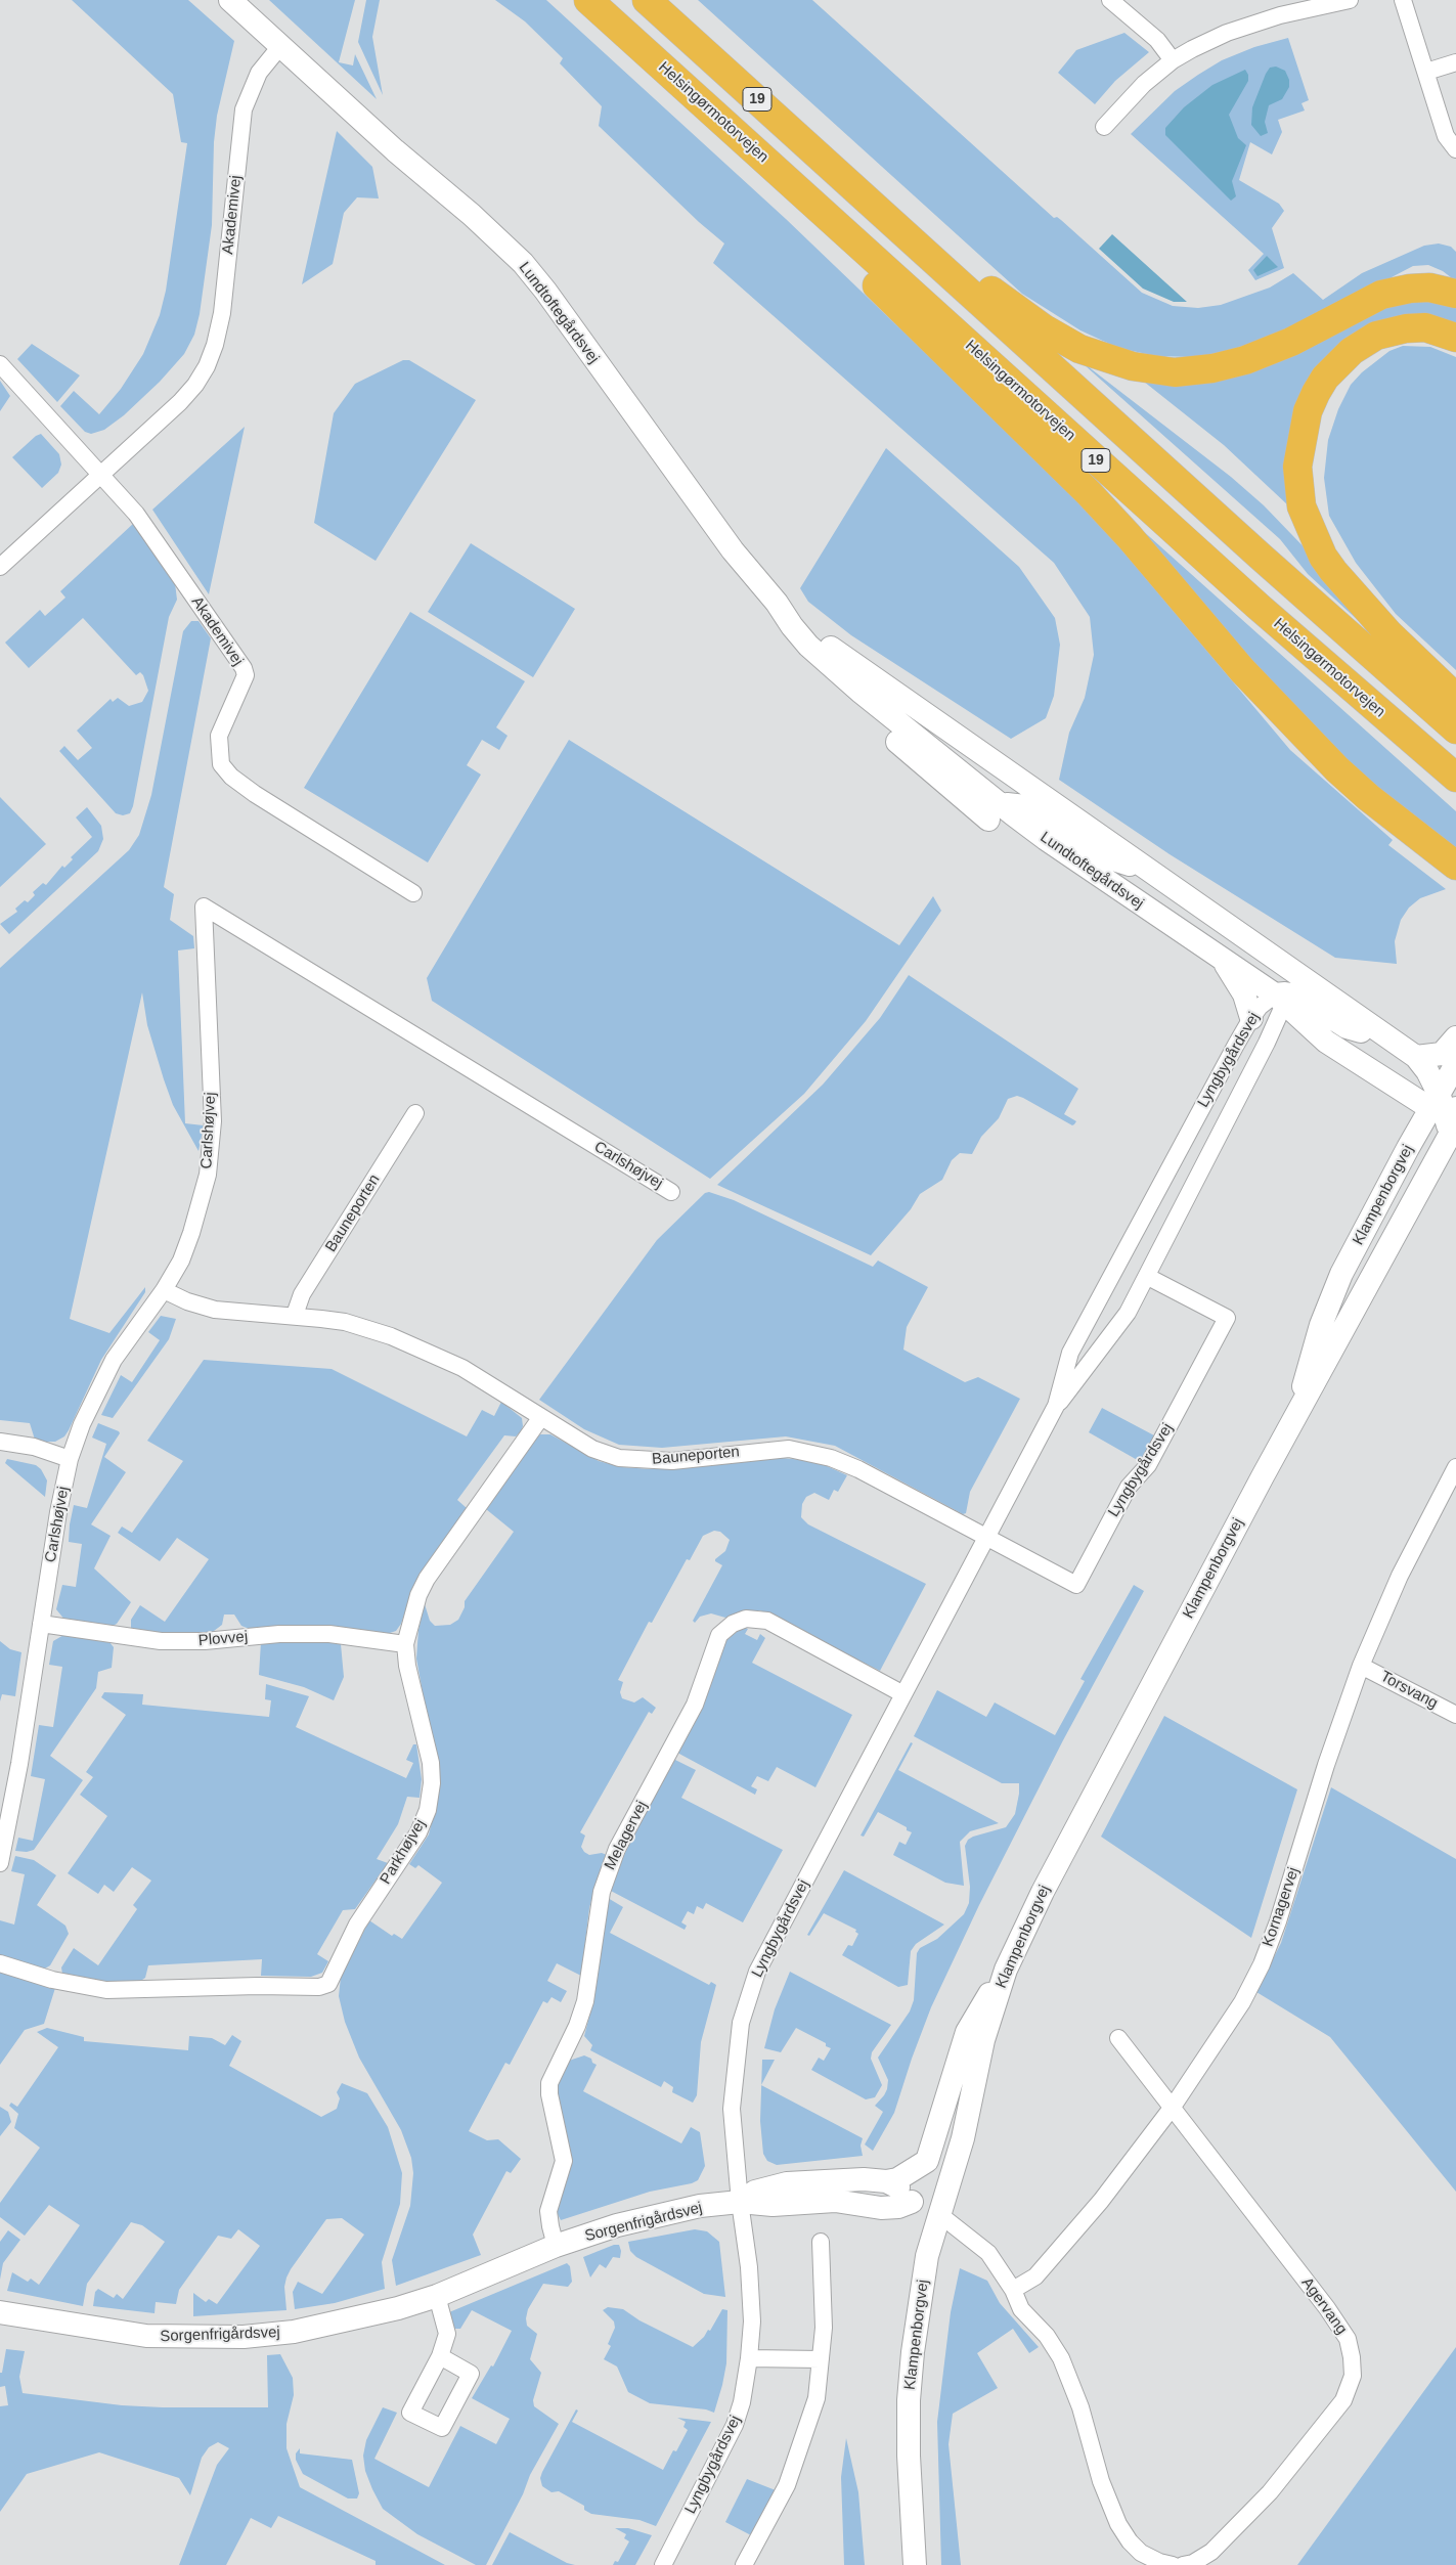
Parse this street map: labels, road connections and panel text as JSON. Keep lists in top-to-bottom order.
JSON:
{
  "streets": {
    "highway": ["19", "Helsingørmotorvejen"],
    "street": [
      "Akademivej",
      "Lundtoftegårdsvej",
      "Lyngbygårdsvej",
      "Carlshøjvej",
      "Klampenborgvej",
      "Bauneporten",
      "Plovvej",
      "Torsvang",
      "Melagervej",
      "Parkhøjvej",
      "Kornagervej",
      "Sorgenfrigårdsvej",
      "Agervang"
    ]
  },
  "crossings": [
    ["Akademivej", "Lundtoftegårdsvej"],
    ["Lundtoftegårdsvej", "Lyngbygårdsvej"],
    ["Lundtoftegårdsvej", "Klampenborgvej"],
    ["Lyngbygårdsvej", "Bauneporten"],
    ["Lyngbygårdsvej", "Melagervej"],
    ["Lyngbygårdsvej", "Sorgenfrigårdsvej"],
    ["Carlshøjvej", "Bauneporten"],
    ["Carlshøjvej", "Plovvej"],
    ["Bauneporten", "Parkhøjvej"],
    ["Plovvej", "Parkhøjvej"],
    ["Torsvang", "Kornagervej"],
    ["Melagervej", "Sorgenfrigårdsvej"],
    ["Kornagervej", "Agervang"]
  ]
}
